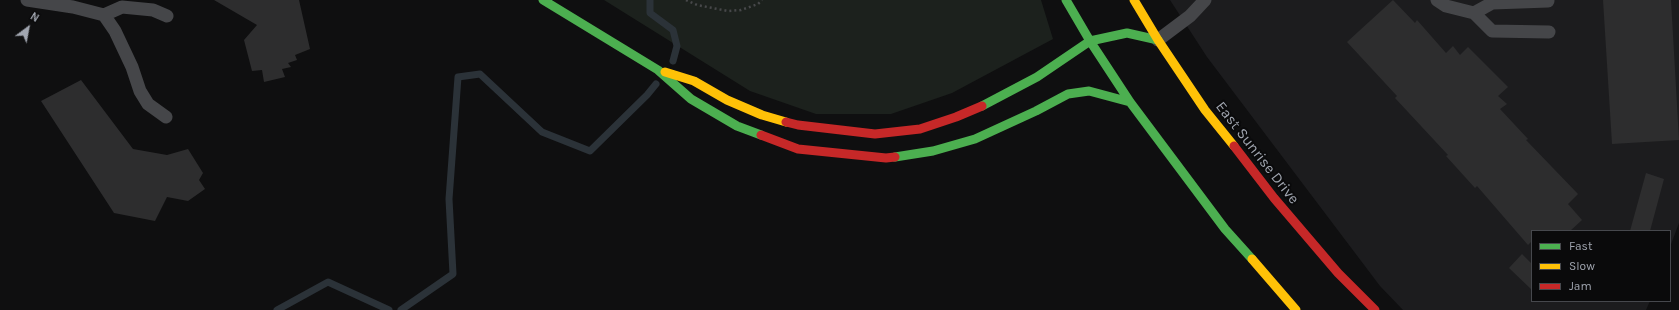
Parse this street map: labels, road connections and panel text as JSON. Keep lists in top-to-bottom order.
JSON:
{
  "streets": {
    "street": ["East Sunrise Drive"]
  },
  "legend": ["Fast", "Slow", "Jam"],
  "north": "top right"
}
